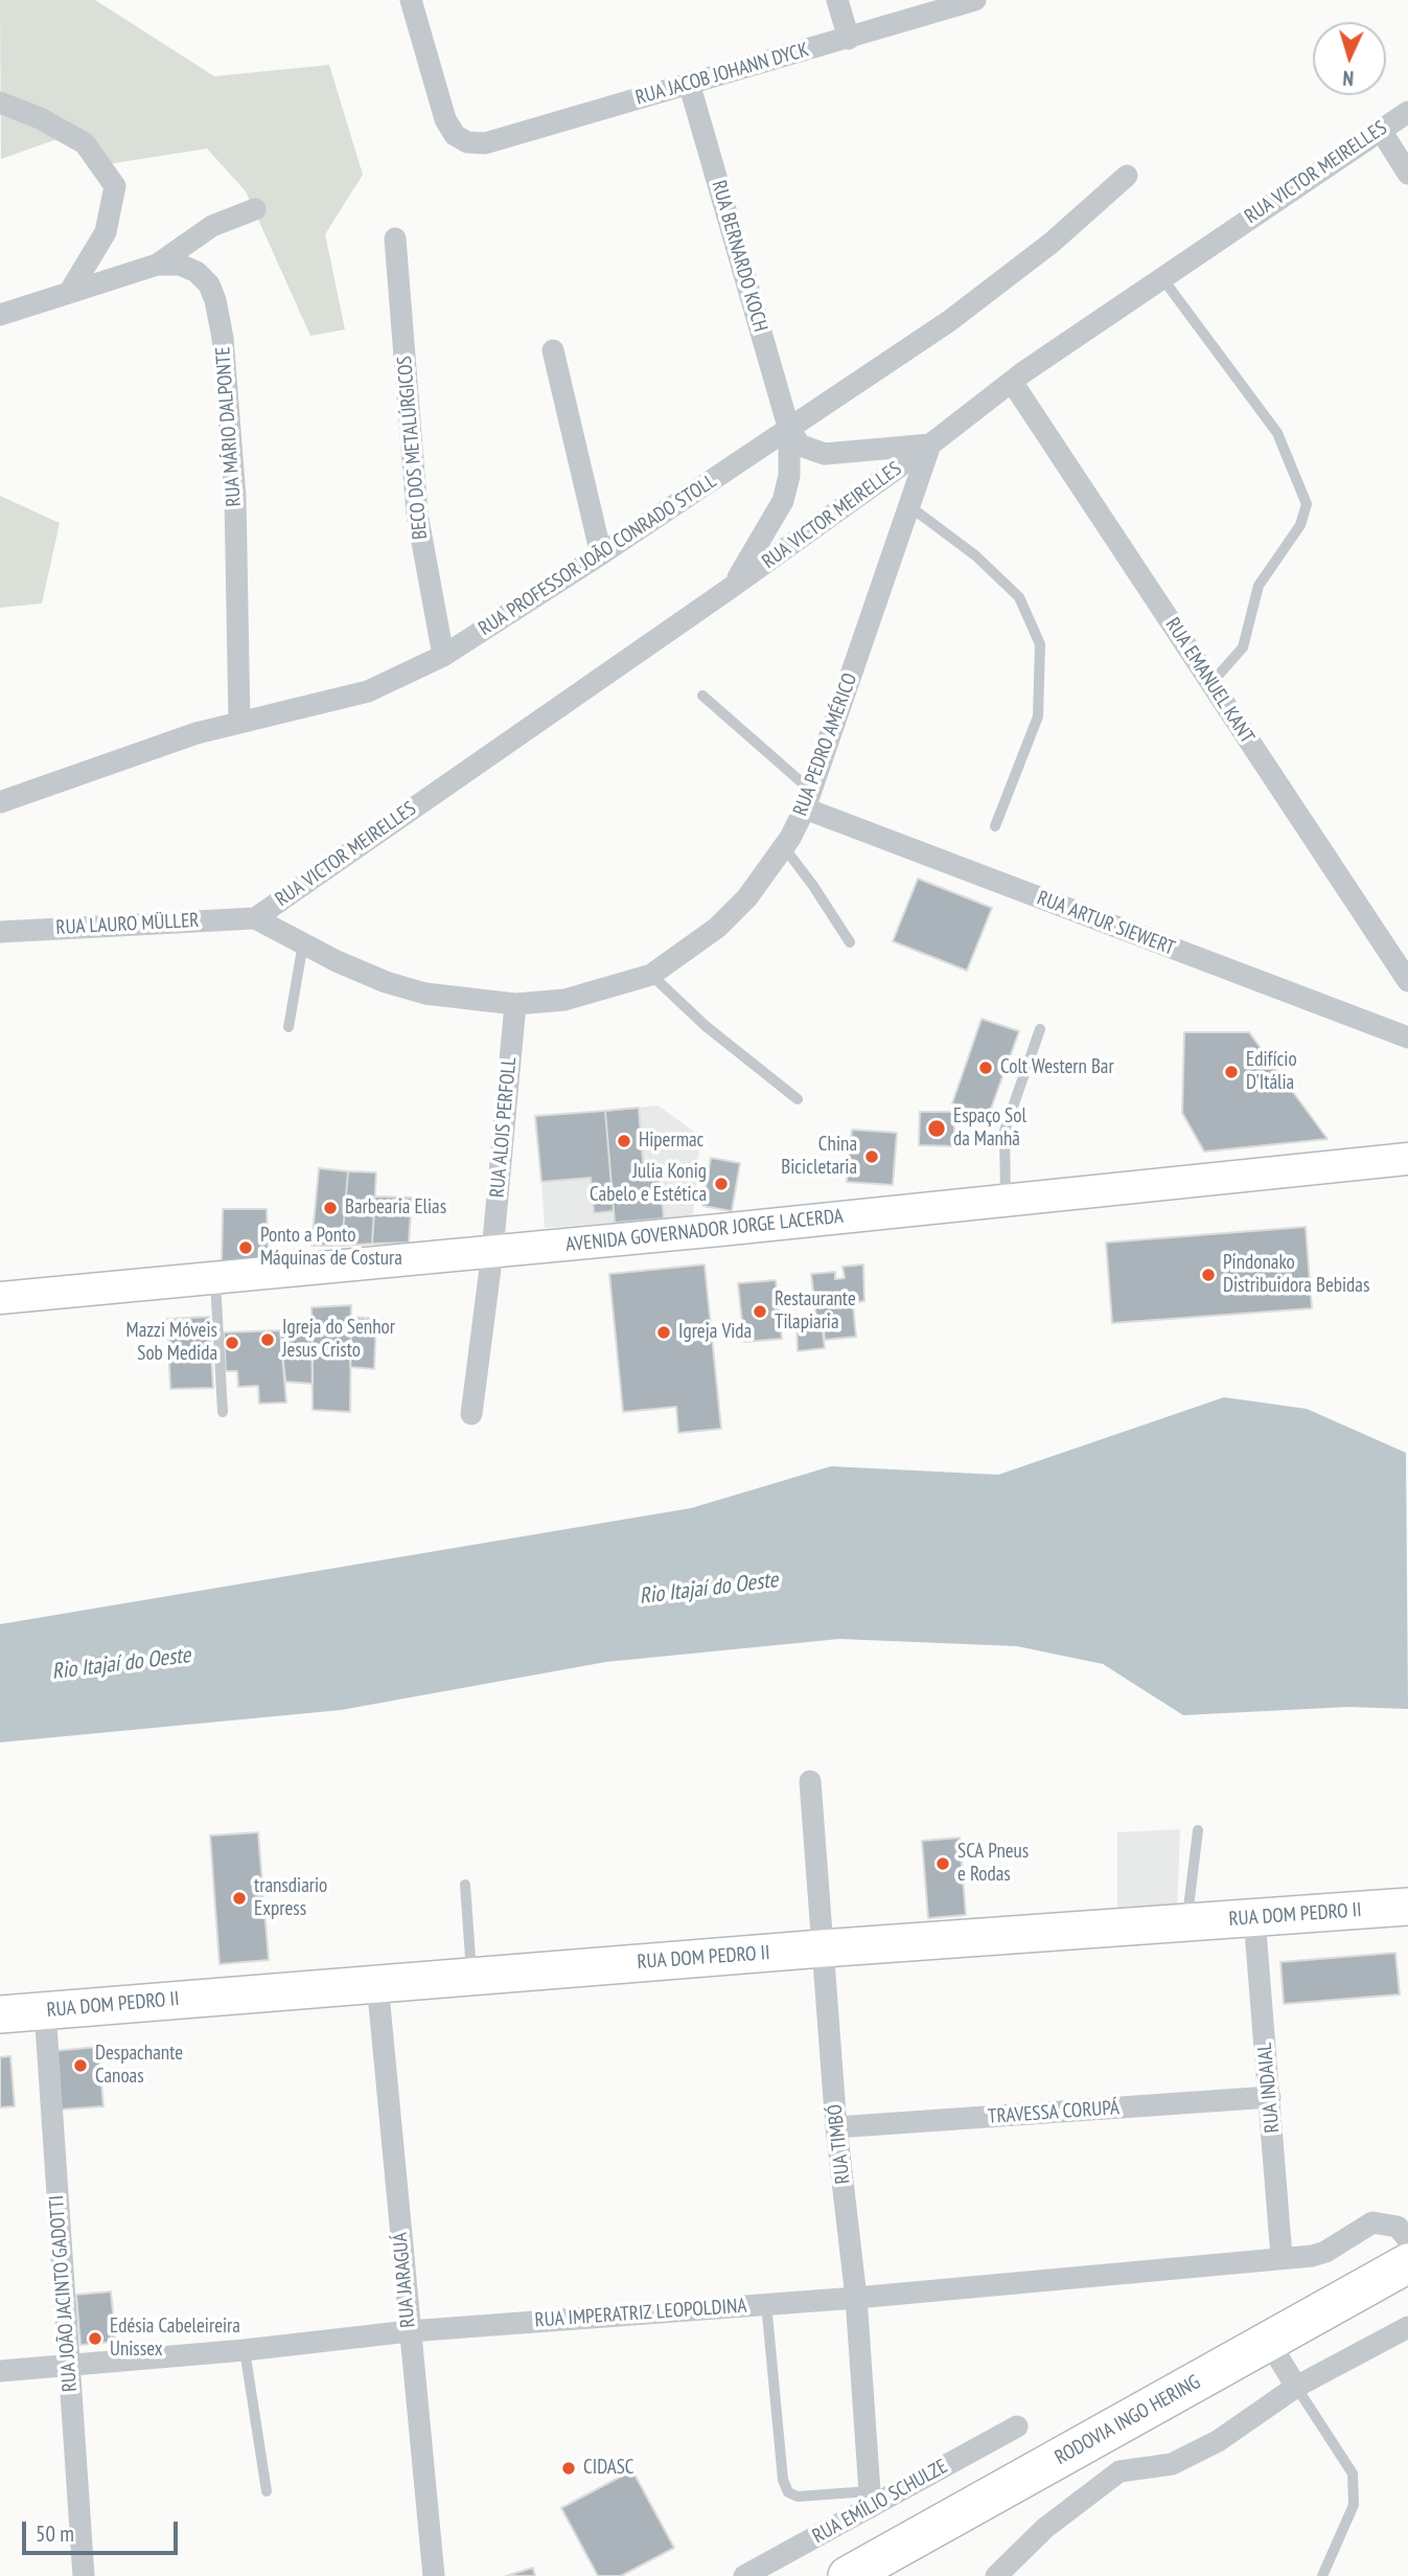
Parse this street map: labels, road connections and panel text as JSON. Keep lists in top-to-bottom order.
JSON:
{
  "streets": {
    "highway": ["RODOVIA INGO HERING"],
    "main road": ["AVENIDA GOVERNADOR JORGE LACERDA", "RUA DOM PEDRO II"],
    "street": [
      "RUA JACOB JOHANN DYCK",
      "RUA VICTOR MEIRELLES",
      "RUA BERNARDO KOCH",
      "RUA MÁRIO DALPONTE",
      "BECO DOS METALÚRGICOS",
      "RUA PROFESSOR JOÃO CONRADO STOLL",
      "RUA EMANUEL KANT",
      "RUA PEDRO AMÉRICO",
      "RUA ARTUR SIEWERT",
      "RUA LAURO MÜLLER",
      "RUA ALOIS PERFOLL",
      "RUA INDAIAL",
      "TRAVESSA CORUPÁ",
      "RUA TIMBÓ",
      "RUA JARAGUÁ",
      "RUA JOÃO JACINTO GADOTTI",
      "RUA IMPERATRIZ LEOPOLDINA",
      "RUA EMÍLIO SCHULZE"
    ]
  },
  "crossings": [
    ["RUA JACOB JOHANN DYCK", "RUA BERNARDO KOCH"],
    ["RUA VICTOR MEIRELLES", "RUA BERNARDO KOCH"],
    ["RUA VICTOR MEIRELLES", "RUA EMANUEL KANT"],
    ["RUA VICTOR MEIRELLES", "RUA PEDRO AMÉRICO"],
    ["RUA VICTOR MEIRELLES", "RUA LAURO MÜLLER"],
    ["RUA BERNARDO KOCH", "RUA PROFESSOR JOÃO CONRADO STOLL"],
    ["RUA MÁRIO DALPONTE", "RUA PROFESSOR JOÃO CONRADO STOLL"],
    ["BECO DOS METALÚRGICOS", "RUA PROFESSOR JOÃO CONRADO STOLL"],
    ["RUA PEDRO AMÉRICO", "RUA ARTUR SIEWERT"],
    ["RUA PEDRO AMÉRICO", "RUA LAURO MÜLLER"],
    ["RUA PEDRO AMÉRICO", "RUA ALOIS PERFOLL"],
    ["RUA ALOIS PERFOLL", "AVENIDA GOVERNADOR JORGE LACERDA"],
    ["RUA DOM PEDRO II", "RUA INDAIAL"],
    ["RUA DOM PEDRO II", "RUA TIMBÓ"],
    ["RUA DOM PEDRO II", "RUA JARAGUÁ"],
    ["RUA DOM PEDRO II", "RUA JOÃO JACINTO GADOTTI"],
    ["RUA INDAIAL", "TRAVESSA CORUPÁ"],
    ["RUA INDAIAL", "RUA IMPERATRIZ LEOPOLDINA"],
    ["TRAVESSA CORUPÁ", "RUA TIMBÓ"],
    ["RUA TIMBÓ", "RUA IMPERATRIZ LEOPOLDINA"],
    ["RUA TIMBÓ", "RUA EMÍLIO SCHULZE"],
    ["RUA JARAGUÁ", "RUA IMPERATRIZ LEOPOLDINA"],
    ["RUA JOÃO JACINTO GADOTTI", "RUA IMPERATRIZ LEOPOLDINA"]
  ],
  "water": ["Rio Itajaí do Oeste"],
  "places": [
    "Colt Western Bar",
    "Edifício D'Itália",
    "Espaço Sol da Manhã",
    "Hipermac",
    "China Bicicletaria",
    "Julia Konig Cabelo e Estética",
    "Barbearia Elias",
    "Ponto a Ponto Máquinas de Costura",
    "Pindonako Distribuidora Bebidas",
    "Restaurante Tilapiaria",
    "Igreja Vida",
    "Igreja do Senhor Jesus Cristo",
    "Mazzi Móveis Sob Medida",
    "SCA Pneus e Rodas",
    "transdiario Express",
    "Despachante Canoas",
    "Edésia Cabeleireira Unissex",
    "CIDASC"
  ],
  "scale_bar": "50 m",
  "north": "bottom"
}
